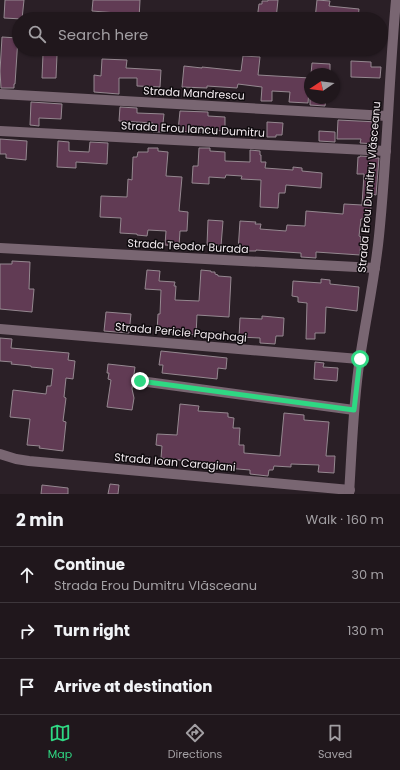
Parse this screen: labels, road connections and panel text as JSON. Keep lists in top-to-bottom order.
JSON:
{
  "streets": {
    "street": [
      "Strada Mandrescu",
      "Strada Erou Iancu Dumitru",
      "Strada Erou Dumitru Vlăsceanu",
      "Strada Teodor Burada",
      "Strada Pericle Papahagi",
      "Strada Ioan Caragiani"
    ]
  },
  "crossings": [
    ["Strada Mandrescu", "Strada Erou Dumitru Vlăsceanu"],
    ["Strada Erou Iancu Dumitru", "Strada Erou Dumitru Vlăsceanu"],
    ["Strada Erou Dumitru Vlăsceanu", "Strada Teodor Burada"],
    ["Strada Erou Dumitru Vlăsceanu", "Strada Pericle Papahagi"],
    ["Strada Erou Dumitru Vlăsceanu", "Strada Ioan Caragiani"]
  ],
  "north": "left",
  "page": {
    "search": "Search here",
    "heading": ["2 min", "Walk · 160 m"],
    "list": [
      ["Continue", "Strada Erou Dumitru Vlăsceanu", "30 m"],
      ["Turn right", "130 m"],
      "Arrive at destination"
    ],
    "nav": ["Map", "Directions", "Saved"]
  }
}
